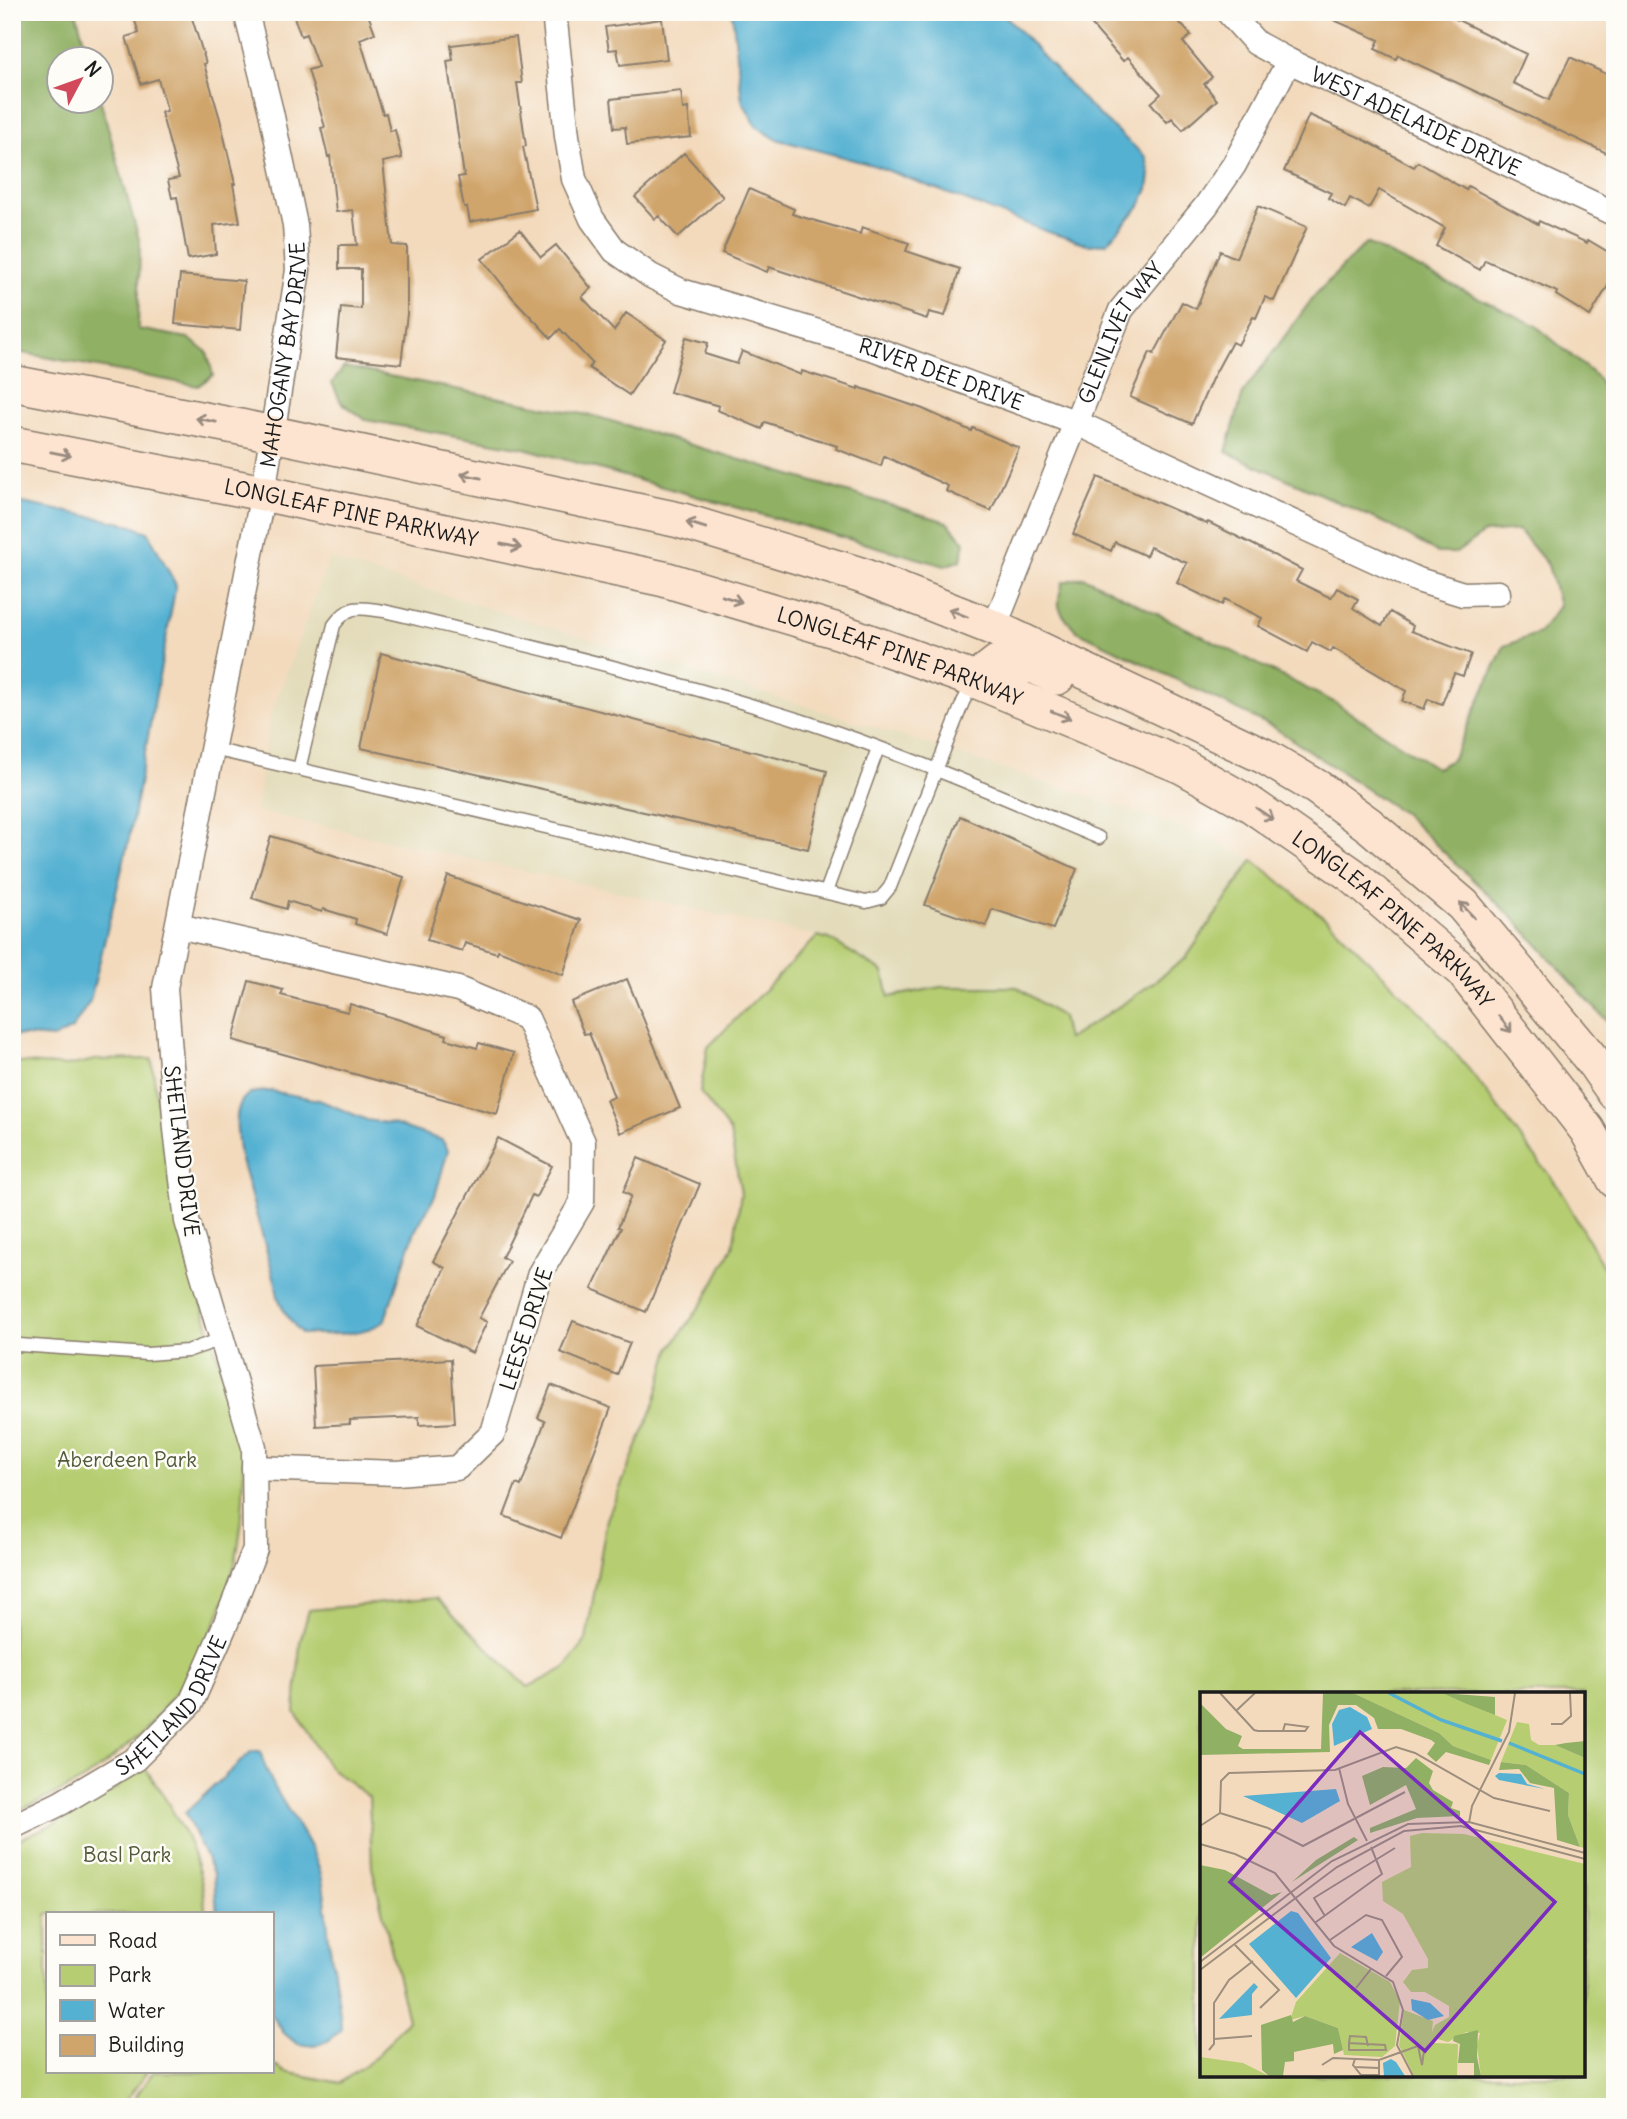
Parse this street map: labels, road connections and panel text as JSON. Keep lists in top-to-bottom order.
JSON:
{
  "streets": {
    "main road": ["LONGLEAF PINE PARKWAY"],
    "street": [
      "WEST ADELAIDE DRIVE",
      "GLENLIVET WAY",
      "MAHOGANY BAY DRIVE",
      "RIVER DEE DRIVE",
      "SHETLAND DRIVE",
      "LEESE DRIVE"
    ]
  },
  "crossings": [
    ["WEST ADELAIDE DRIVE", "GLENLIVET WAY"],
    ["GLENLIVET WAY", "RIVER DEE DRIVE"],
    ["MAHOGANY BAY DRIVE", "LONGLEAF PINE PARKWAY"],
    ["MAHOGANY BAY DRIVE", "SHETLAND DRIVE"],
    ["LONGLEAF PINE PARKWAY", "SHETLAND DRIVE"],
    ["SHETLAND DRIVE", "LEESE DRIVE"]
  ],
  "parks": ["Aberdeen Park", "Basl Park"],
  "legend": [
    "Road",
    "Park",
    "Water",
    "Building"
  ],
  "north": "top right"
}
